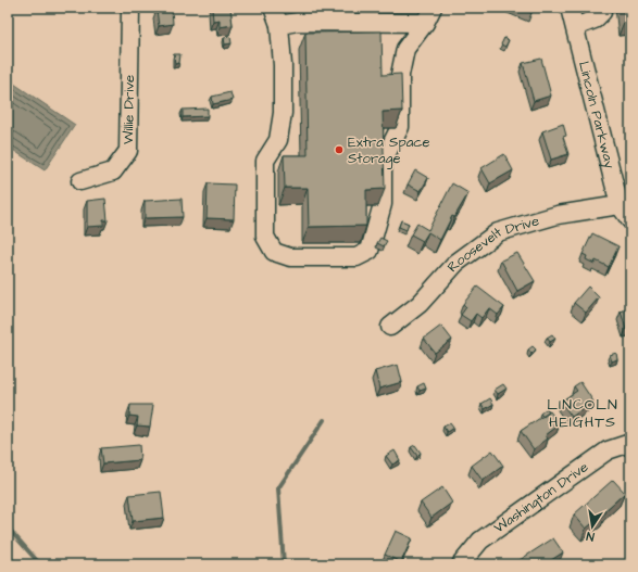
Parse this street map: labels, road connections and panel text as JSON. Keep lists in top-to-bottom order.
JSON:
{
  "streets": {
    "street": [
      "Willie Drive",
      "Lincoln Parkway",
      "Roosevelt Drive",
      "Washington Drive"
    ]
  },
  "crossings": [
    ["Lincoln Parkway", "Roosevelt Drive"]
  ],
  "districts": ["LINCOLN HEIGHTS"],
  "places": ["Extra Space Storage"],
  "north": "bottom"
}
